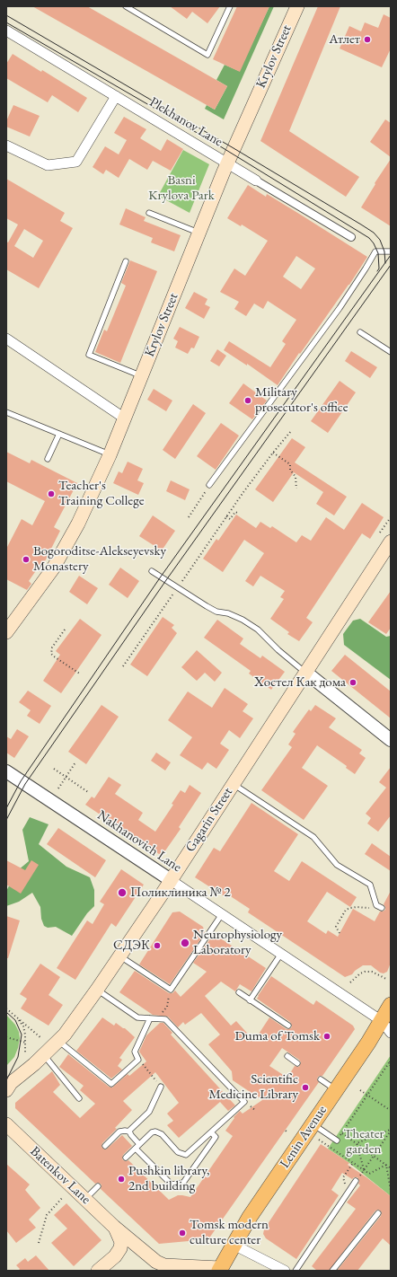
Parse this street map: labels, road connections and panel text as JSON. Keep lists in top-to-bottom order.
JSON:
{
  "streets": {
    "main road": [
      "Krylov Street",
      "Gagarin Street",
      "Lenin Avenue",
      "Batenkov Lane"
    ],
    "street": ["Plekhanov Lane", "Nakhanovich Lane"]
  },
  "crossings": [
    ["Krylov Street", "Plekhanov Lane"],
    ["Gagarin Street", "Nakhanovich Lane"],
    ["Nakhanovich Lane", "Lenin Avenue"],
    ["Lenin Avenue", "Batenkov Lane"]
  ],
  "parks": ["Basni Krylova Park", "Theater garden"],
  "places": [
    "Атлет",
    "Military prosecutor's office",
    "Teacher's Training College",
    "Bogoroditse-Alekseyevsky Monastery",
    "Хостел Как дома",
    "Поликлиника № 2",
    "Neurophysiology Laboratory",
    "СДЭК",
    "Duma of Tomsk",
    "Scientific Medicine Library",
    "Pushkin library, 2nd building",
    "Tomsk modern culture center"
  ]
}
